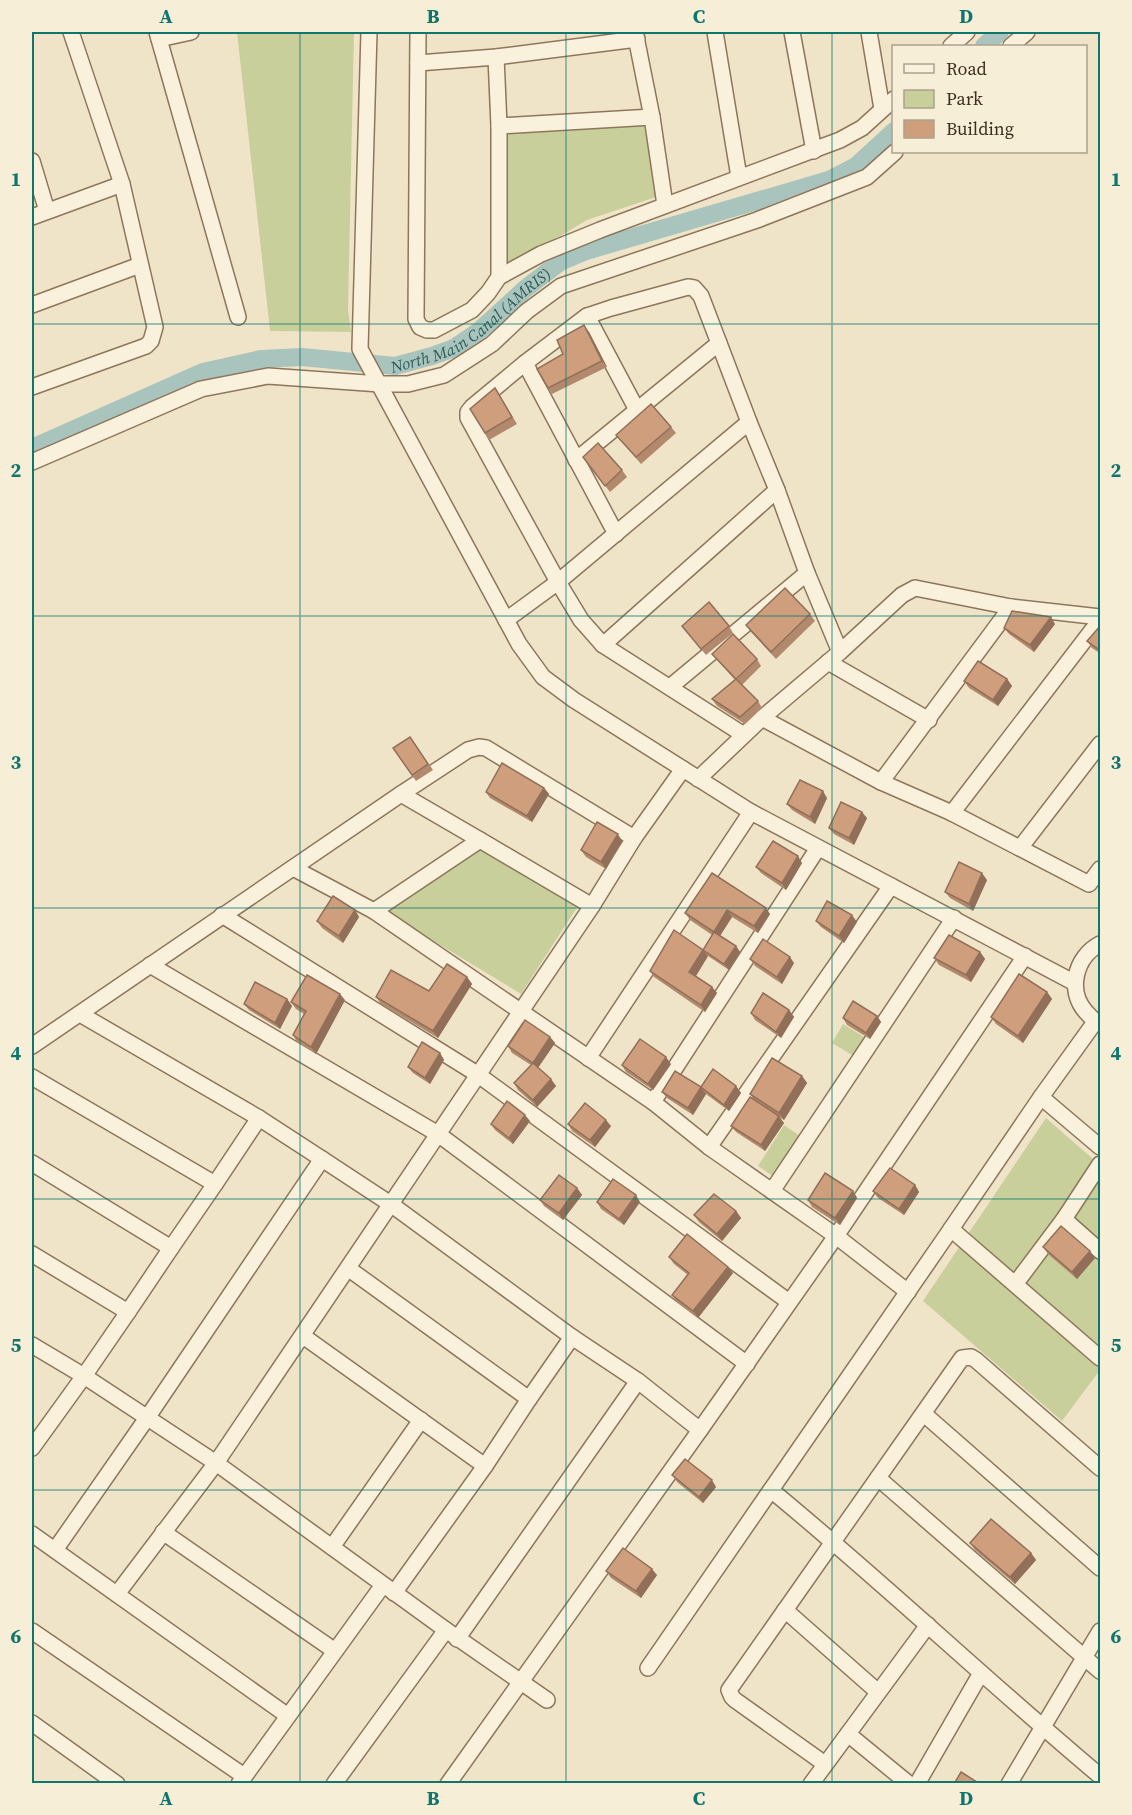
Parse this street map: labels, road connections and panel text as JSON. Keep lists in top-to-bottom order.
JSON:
{
  "water": ["North Main Canal (AMRIS)"],
  "legend": ["Road", "Park", "Building"],
  "grid": {
    "columns": [
      "A",
      "B",
      "C",
      "D"
    ],
    "rows": [
      "1",
      "2",
      "3",
      "4",
      "5",
      "6"
    ]
  }
}
